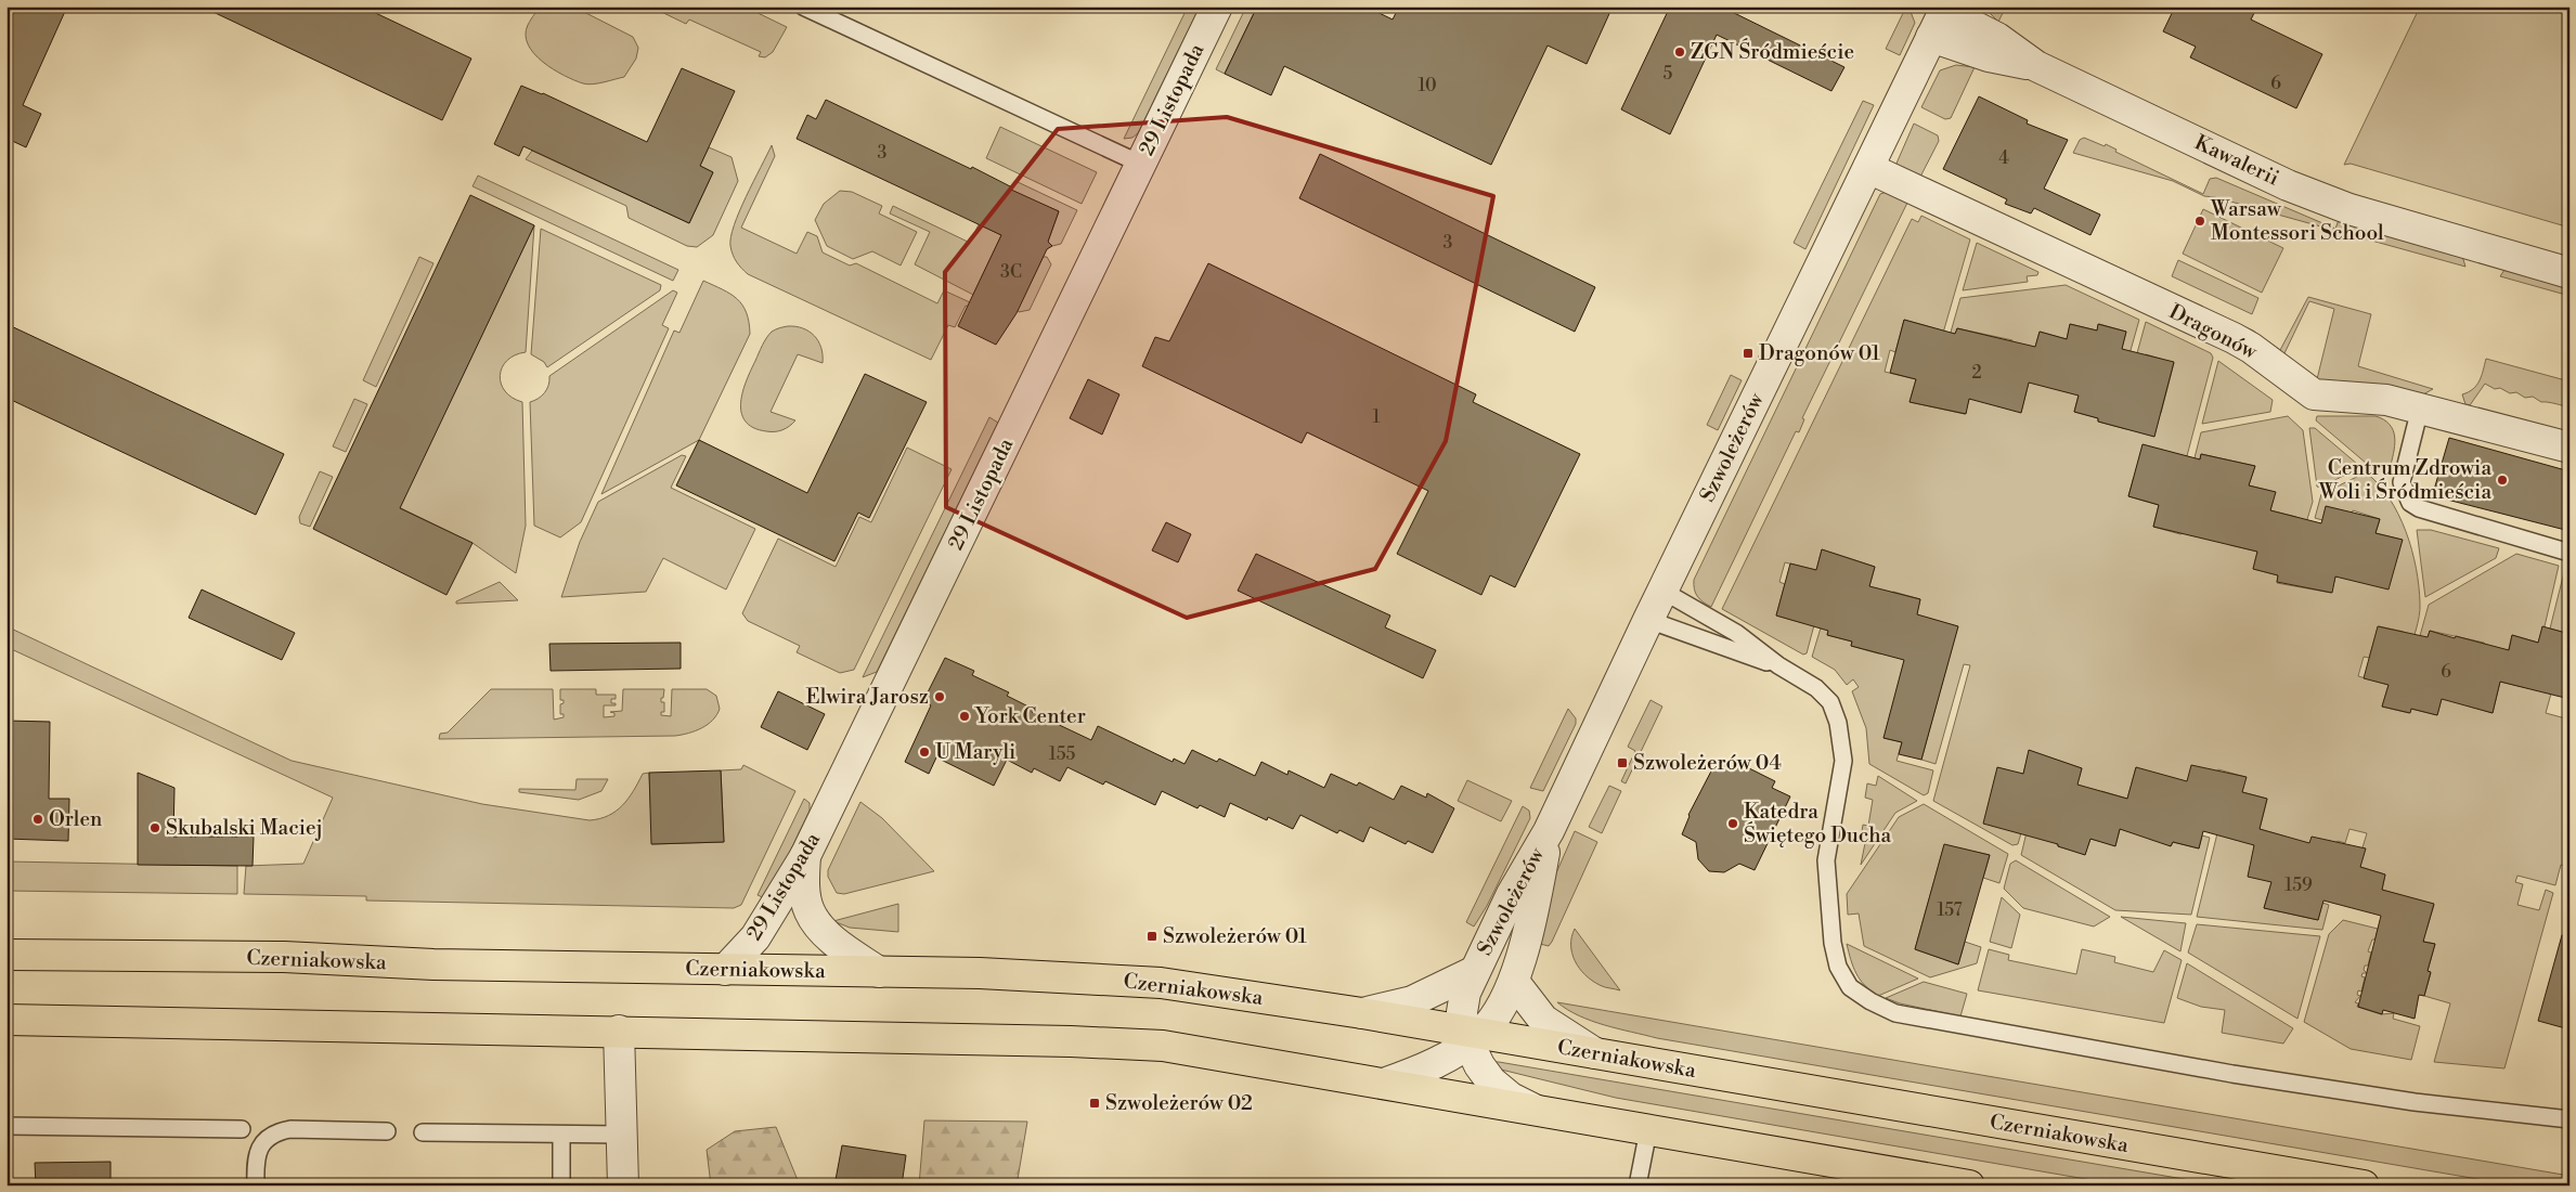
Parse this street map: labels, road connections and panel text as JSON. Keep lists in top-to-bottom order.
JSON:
{
  "streets": {
    "main road": ["Czerniakowska"],
    "street": [
      "29 Listopada",
      "Kawalerii",
      "Dragonów",
      "Szwoleżerów"
    ]
  },
  "crossings": [
    ["29 Listopada", "Czerniakowska"],
    ["Kawalerii", "Szwoleżerów"],
    ["Dragonów", "Szwoleżerów"],
    ["Szwoleżerów", "Czerniakowska"]
  ],
  "places": {
    "other": [
      "ZGN Śródmieście",
      "Warsaw Montessori School",
      "Centrum Zdrowia Woli i Śródmieścia",
      "Elwira Jarosz",
      "York Center",
      "U Maryli",
      "Orlen",
      "Katedra Świętego Ducha",
      "Skubalski Maciej"
    ],
    "transit": [
      "Dragonów 01",
      "Szwoleżerów 04",
      "Szwoleżerów 01",
      "Szwoleżerów 02"
    ]
  },
  "house_numbers": [
    "5",
    "6",
    "10",
    "3",
    "4",
    "3",
    "3C",
    "2",
    "1",
    "6",
    "155",
    "159",
    "157"
  ]
}
